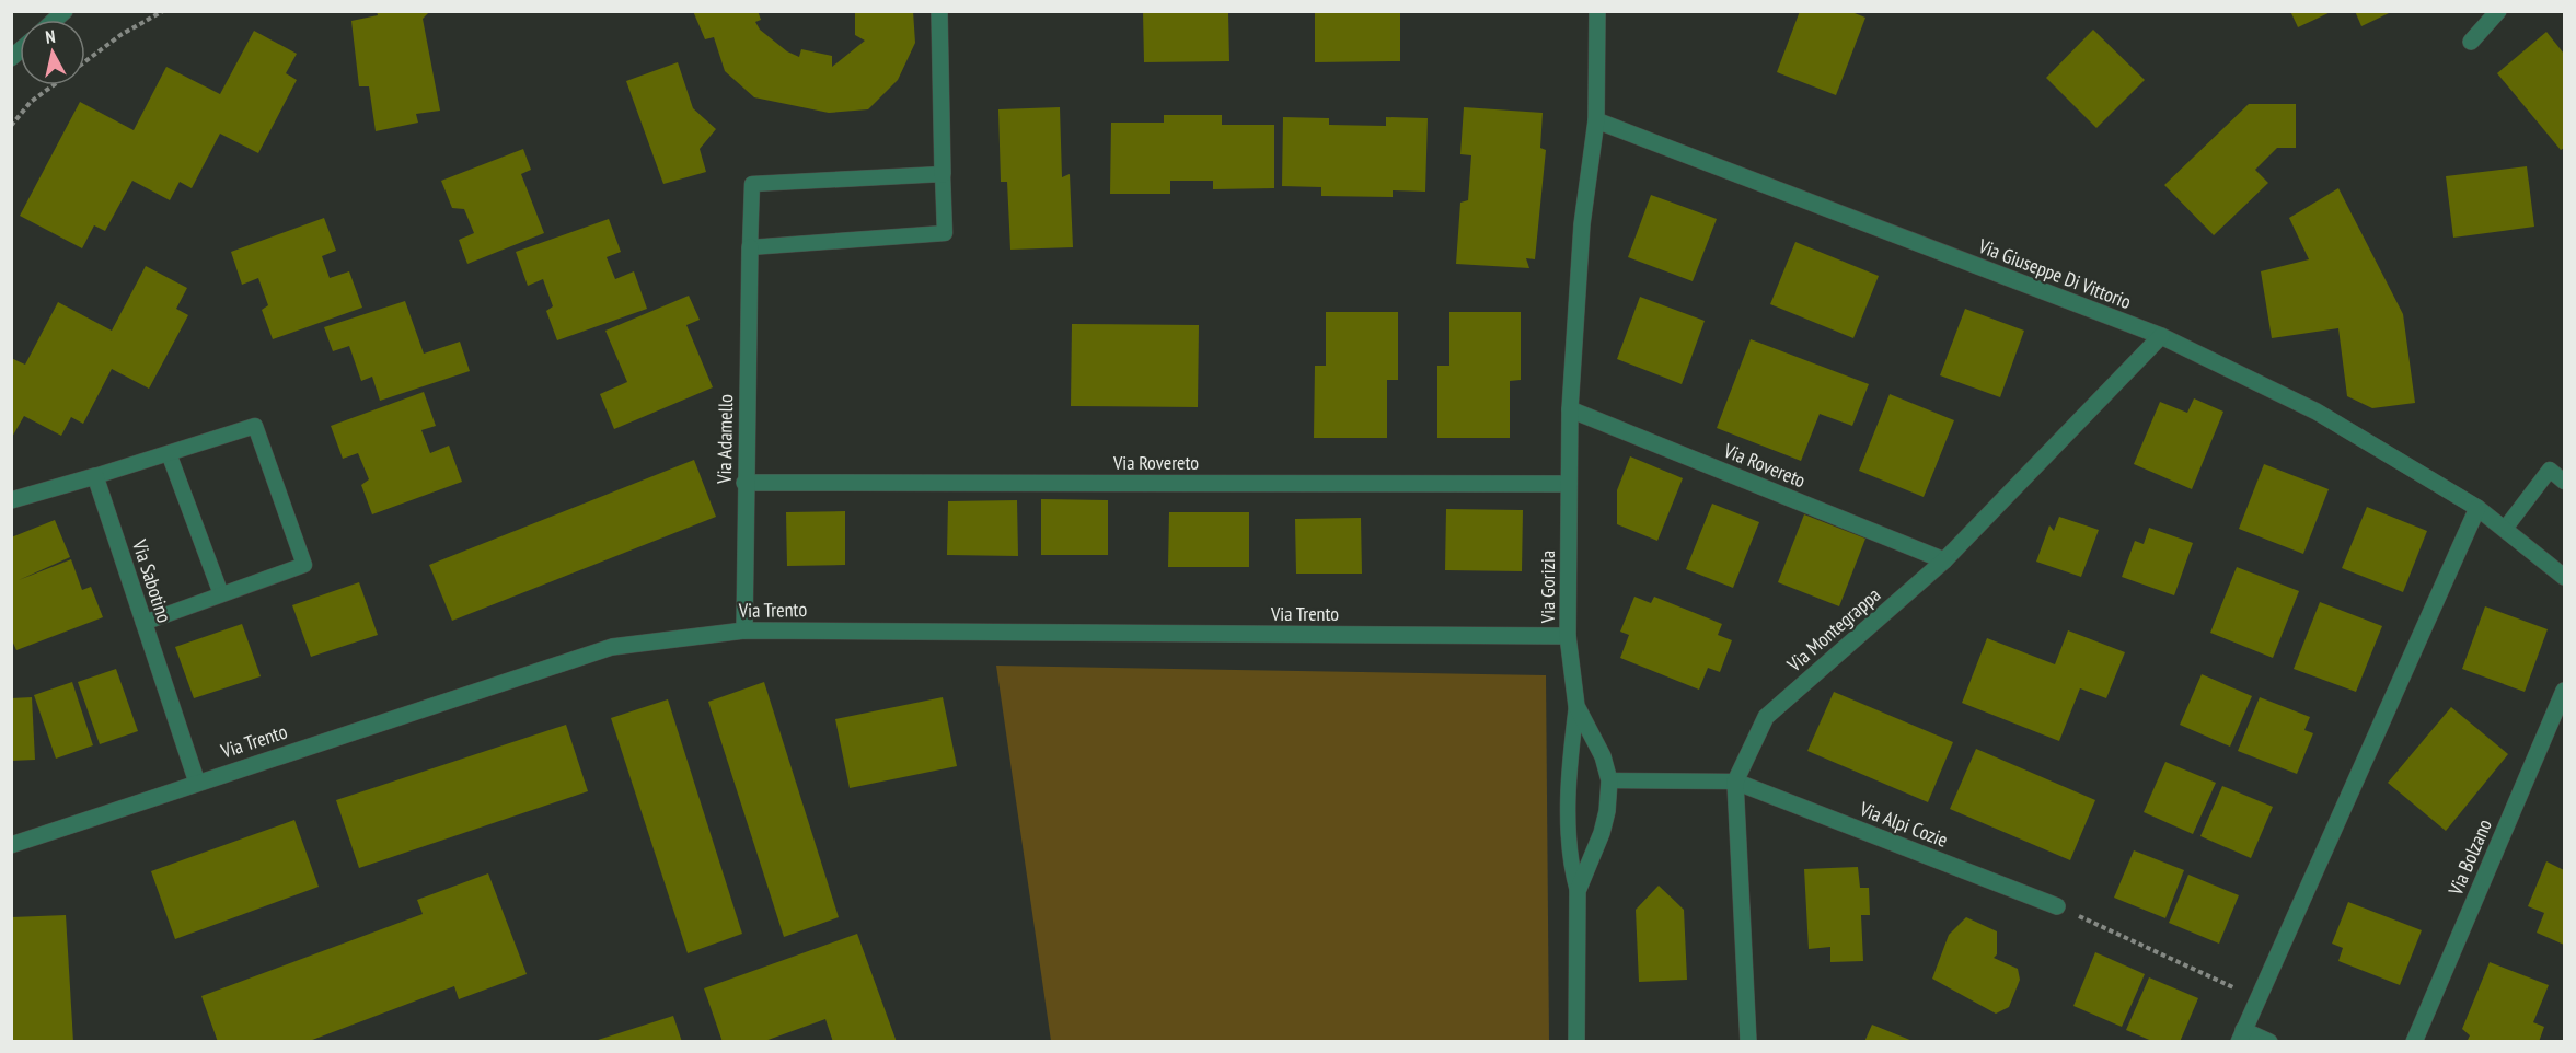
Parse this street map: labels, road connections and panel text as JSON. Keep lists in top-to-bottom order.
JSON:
{
  "streets": {
    "street": [
      "Via Giuseppe Di Vittorio",
      "Via Adamello",
      "Via Rovereto",
      "Via Sabotino",
      "Via Gorizia",
      "Via Trento",
      "Via Montegrappa",
      "Via Alpi Cozie",
      "Via Bolzano"
    ]
  },
  "crossings": [
    ["Via Giuseppe Di Vittorio", "Via Gorizia"],
    ["Via Giuseppe Di Vittorio", "Via Montegrappa"],
    ["Via Adamello", "Via Rovereto"],
    ["Via Adamello", "Via Trento"],
    ["Via Rovereto", "Via Gorizia"],
    ["Via Rovereto", "Via Montegrappa"],
    ["Via Sabotino", "Via Trento"],
    ["Via Gorizia", "Via Trento"],
    ["Via Montegrappa", "Via Alpi Cozie"]
  ],
  "north": "top"
}
